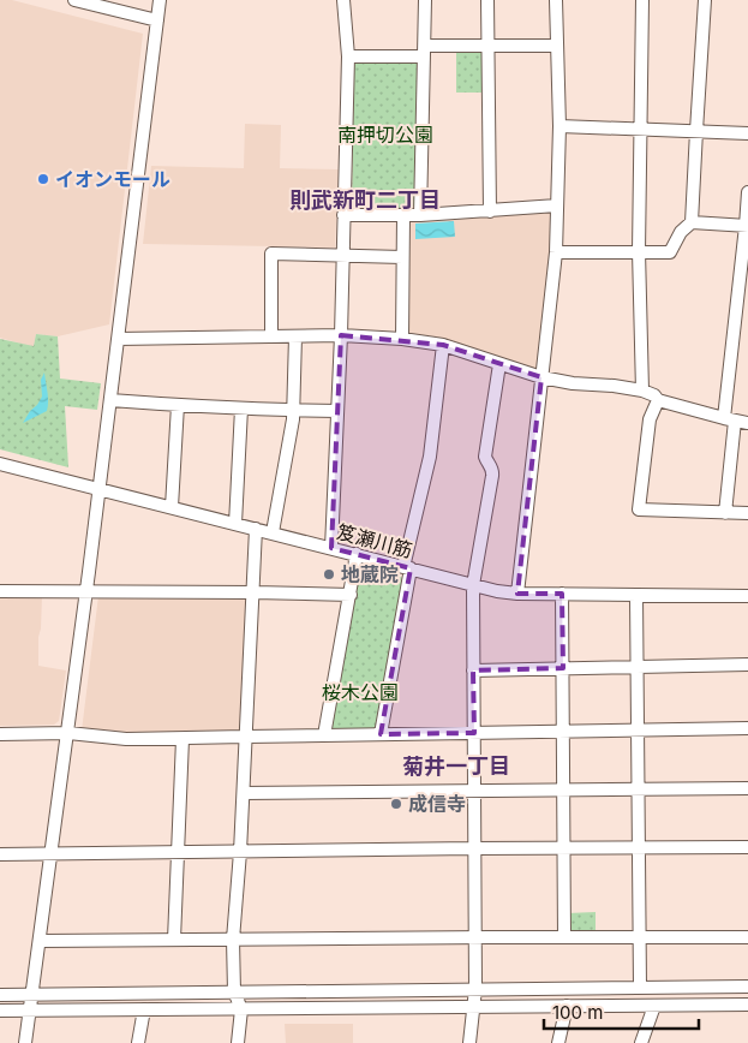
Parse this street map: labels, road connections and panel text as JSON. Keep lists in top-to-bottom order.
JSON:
{
  "streets": {
    "street": ["笈瀬川筋"]
  },
  "districts": ["則武新町二丁目", "菊井一丁目"],
  "parks": ["南押切公園", "桜木公園"],
  "places": ["イオンモール", "地蔵院", "成信寺"],
  "scale_bar": "100 m"
}
